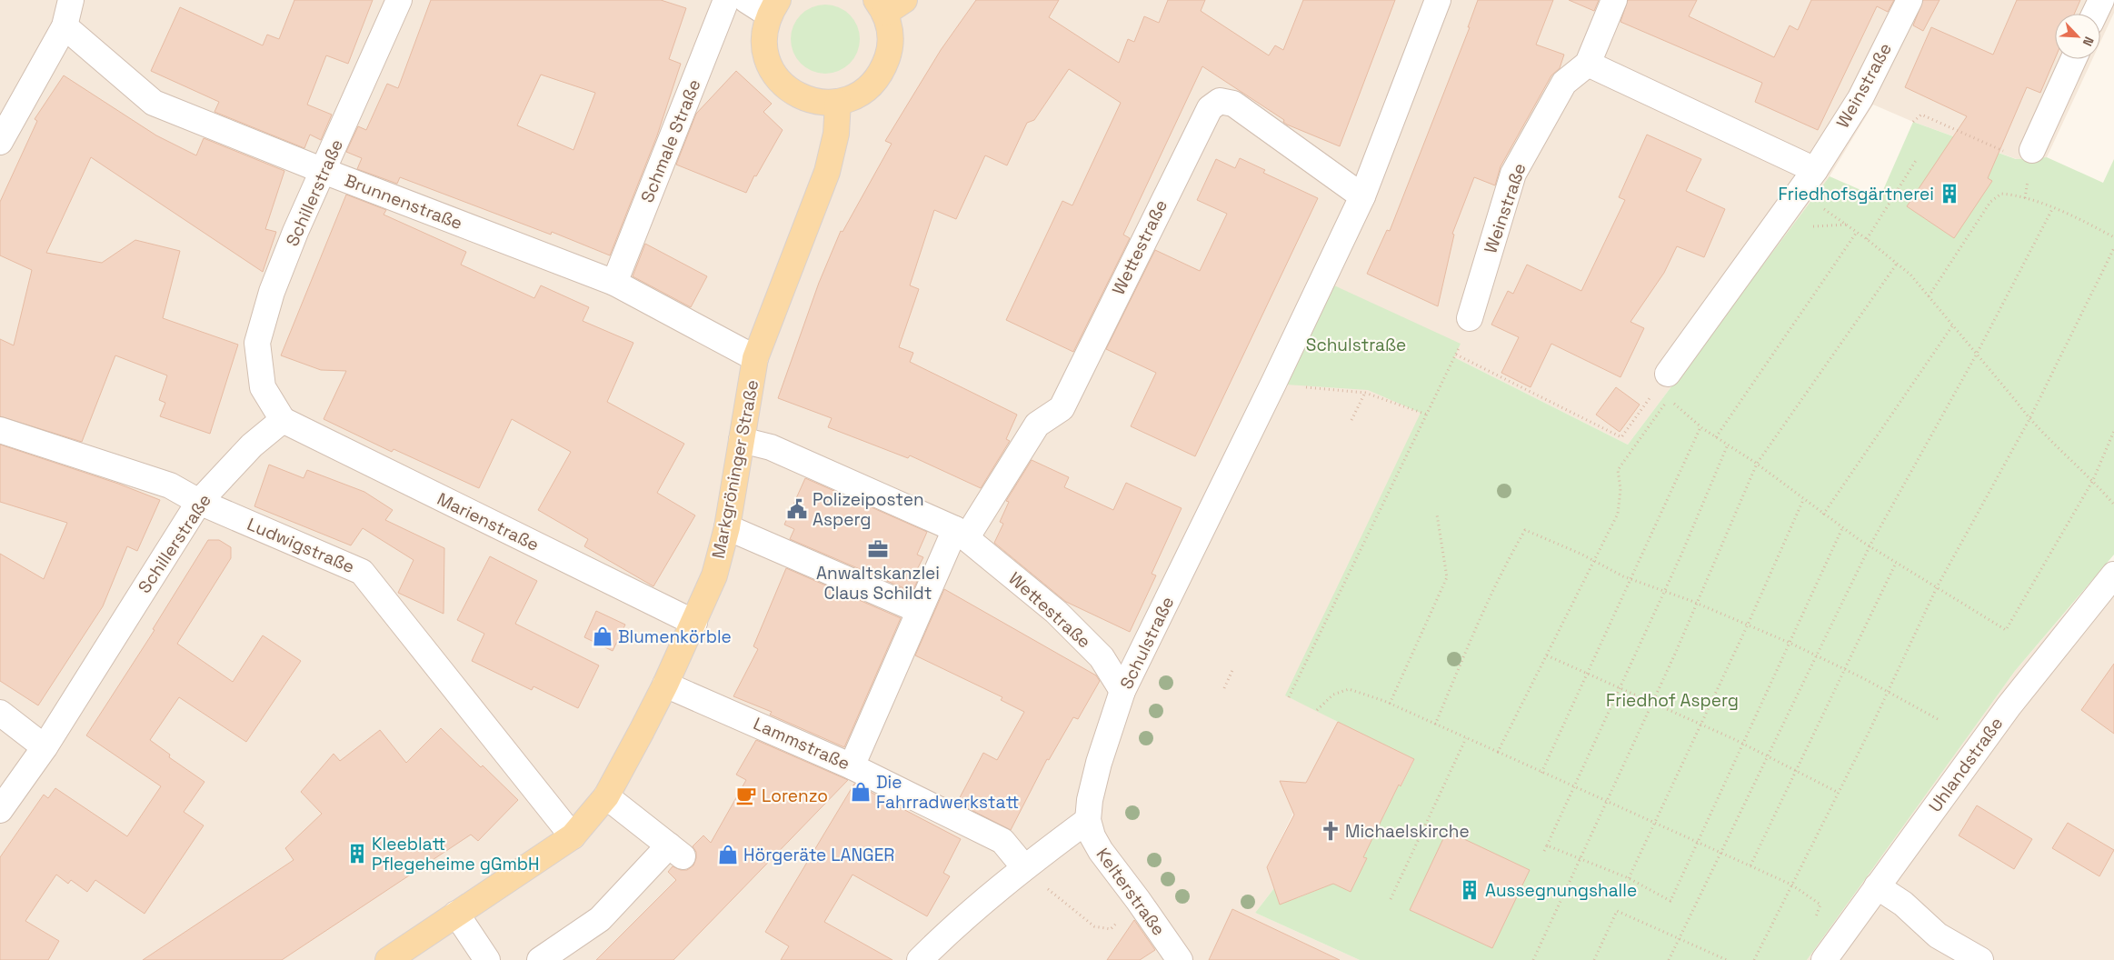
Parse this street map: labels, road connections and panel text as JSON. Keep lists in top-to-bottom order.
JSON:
{
  "streets": {
    "main road": ["Markgröninger Straße"],
    "street": [
      "Weinstraße",
      "Schmale Straße",
      "Schillerstraße",
      "Brunnenstraße",
      "Wettestraße",
      "Marienstraße",
      "Ludwigstraße",
      "Schulstraße",
      "Lammstraße",
      "Uhlandstraße",
      "Kelterstraße"
    ]
  },
  "crossings": [
    ["Schmale Straße", "Brunnenstraße"],
    ["Schillerstraße", "Brunnenstraße"],
    ["Schillerstraße", "Marienstraße"],
    ["Schillerstraße", "Ludwigstraße"],
    ["Brunnenstraße", "Markgröninger Straße"],
    ["Wettestraße", "Markgröninger Straße"],
    ["Wettestraße", "Schulstraße"],
    ["Wettestraße", "Lammstraße"],
    ["Markgröninger Straße", "Marienstraße"],
    ["Markgröninger Straße", "Ludwigstraße"],
    ["Markgröninger Straße", "Lammstraße"],
    ["Schulstraße", "Kelterstraße"]
  ],
  "parks": ["Schulstraße", "Friedhof Asperg"],
  "places": {
    "building": ["Friedhofsgärtnerei", "Kleeblatt Pflegeheime gGmbH", "Aussegnungshalle"],
    "public building": ["Polizeiposten Asperg"],
    "office": ["Anwaltskanzlei Claus Schildt"],
    "shop": ["Blumenkörble", "Die Fahrradwerkstatt", "Hörgeräte LANGER"],
    "cafe": ["Lorenzo"],
    "church": ["Michaelskirche"]
  },
  "north": "bottom right"
}
